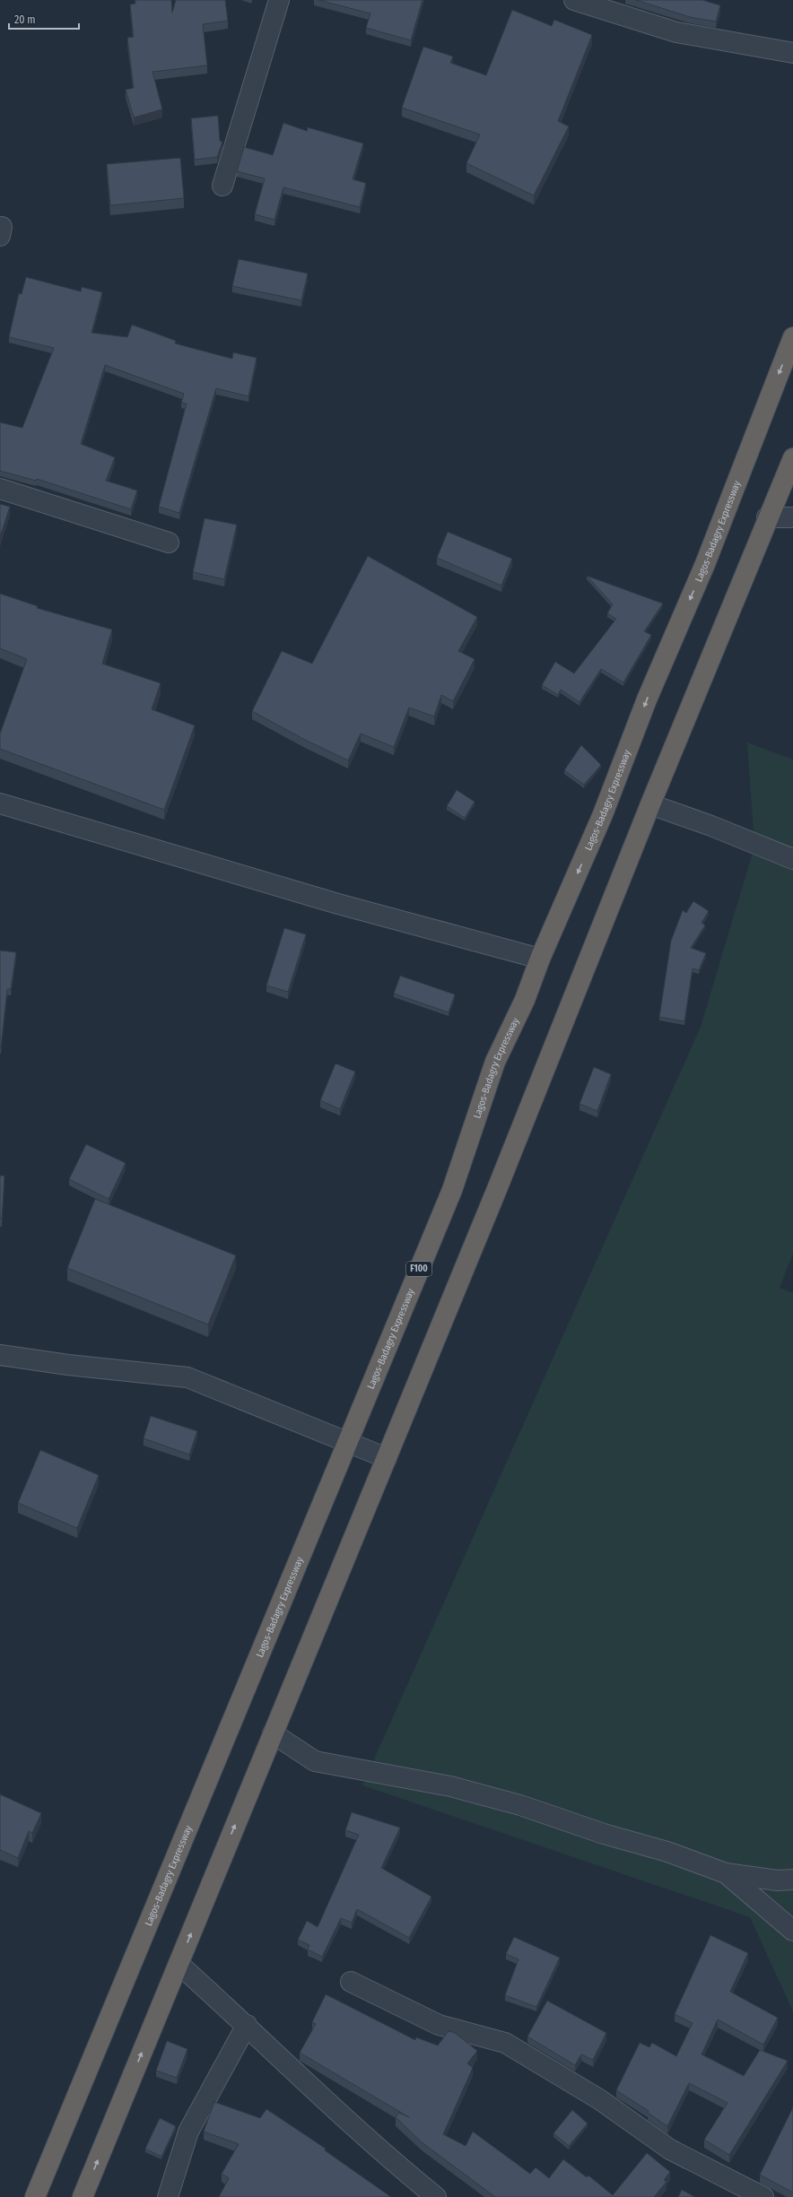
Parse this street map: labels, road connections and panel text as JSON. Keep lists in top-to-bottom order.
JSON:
{
  "streets": {
    "highway": ["Lagos-Badagry Expressway", "F100"]
  },
  "scale_bar": "20 m"
}
